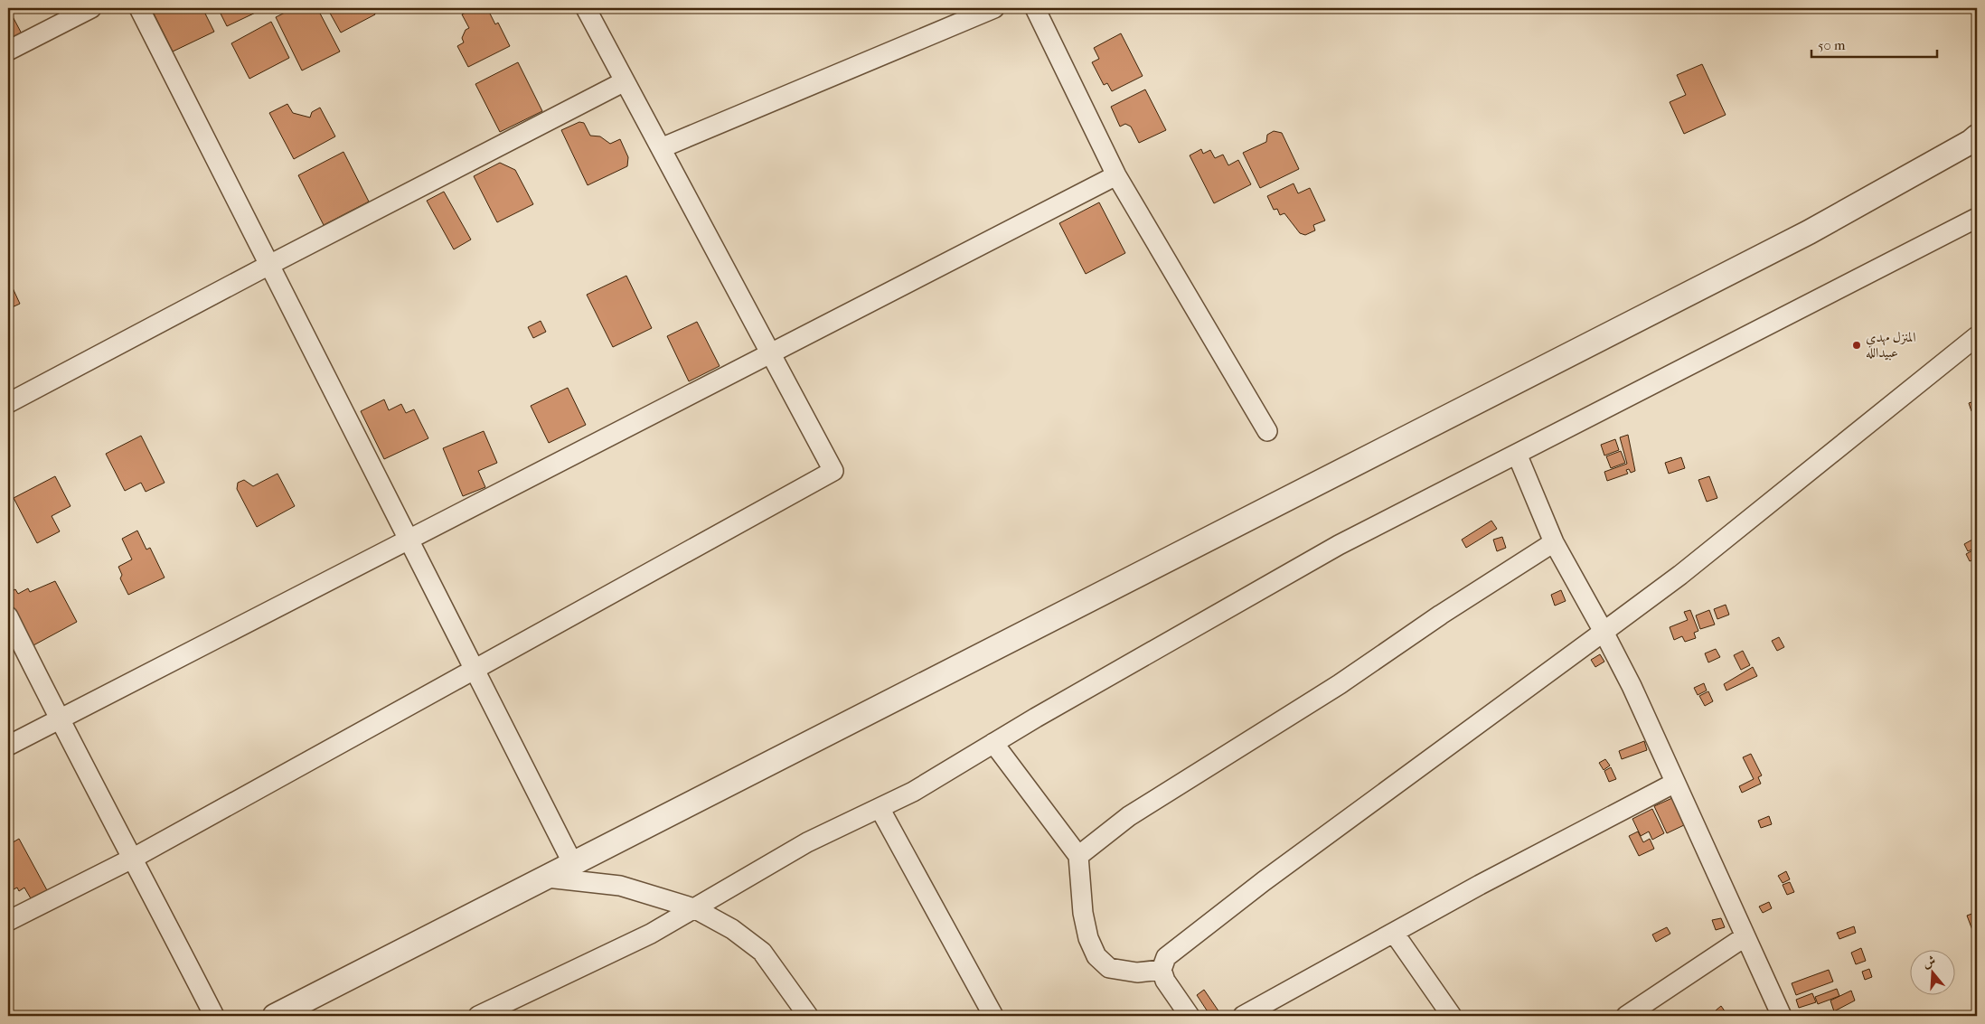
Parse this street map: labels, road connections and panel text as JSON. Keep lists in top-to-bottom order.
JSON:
{
  "places": ["المنزل مهدي عبيدالله"],
  "scale_bar": "50 m",
  "north": "top"
}
